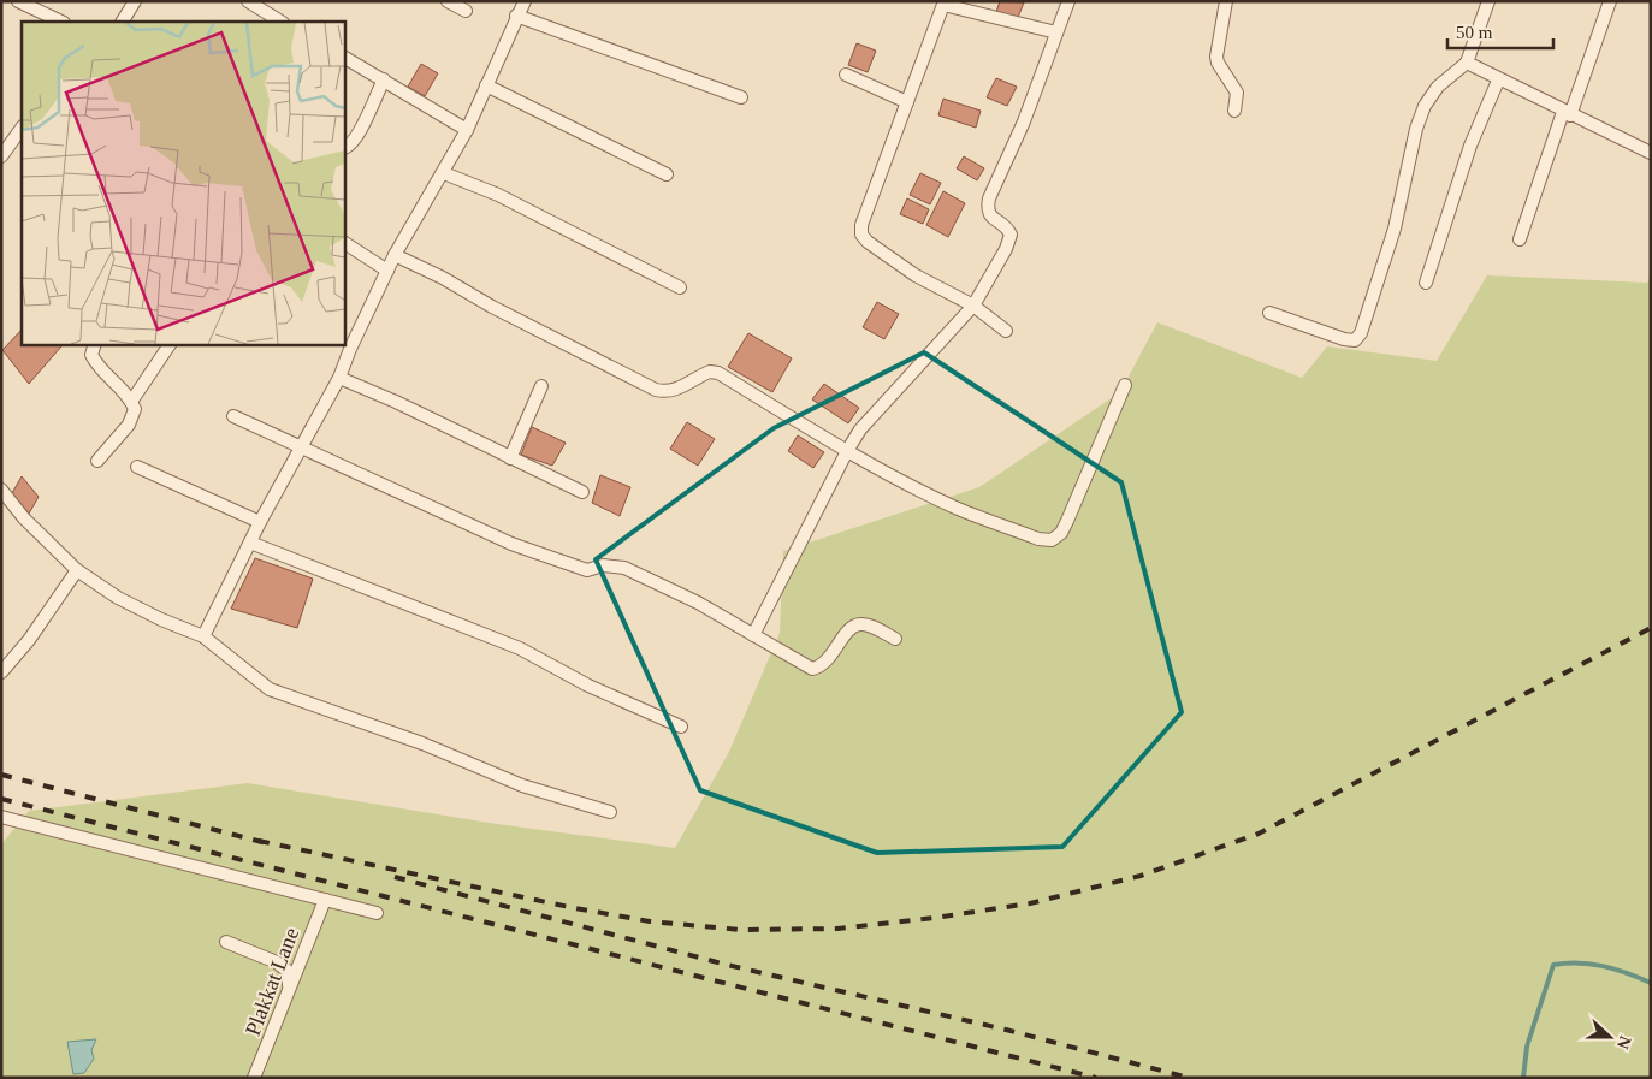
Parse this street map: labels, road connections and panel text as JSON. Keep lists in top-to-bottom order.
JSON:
{
  "streets": {
    "street": ["Plakkat Lane"]
  },
  "scale_bar": "50 m",
  "north": "right"
}
